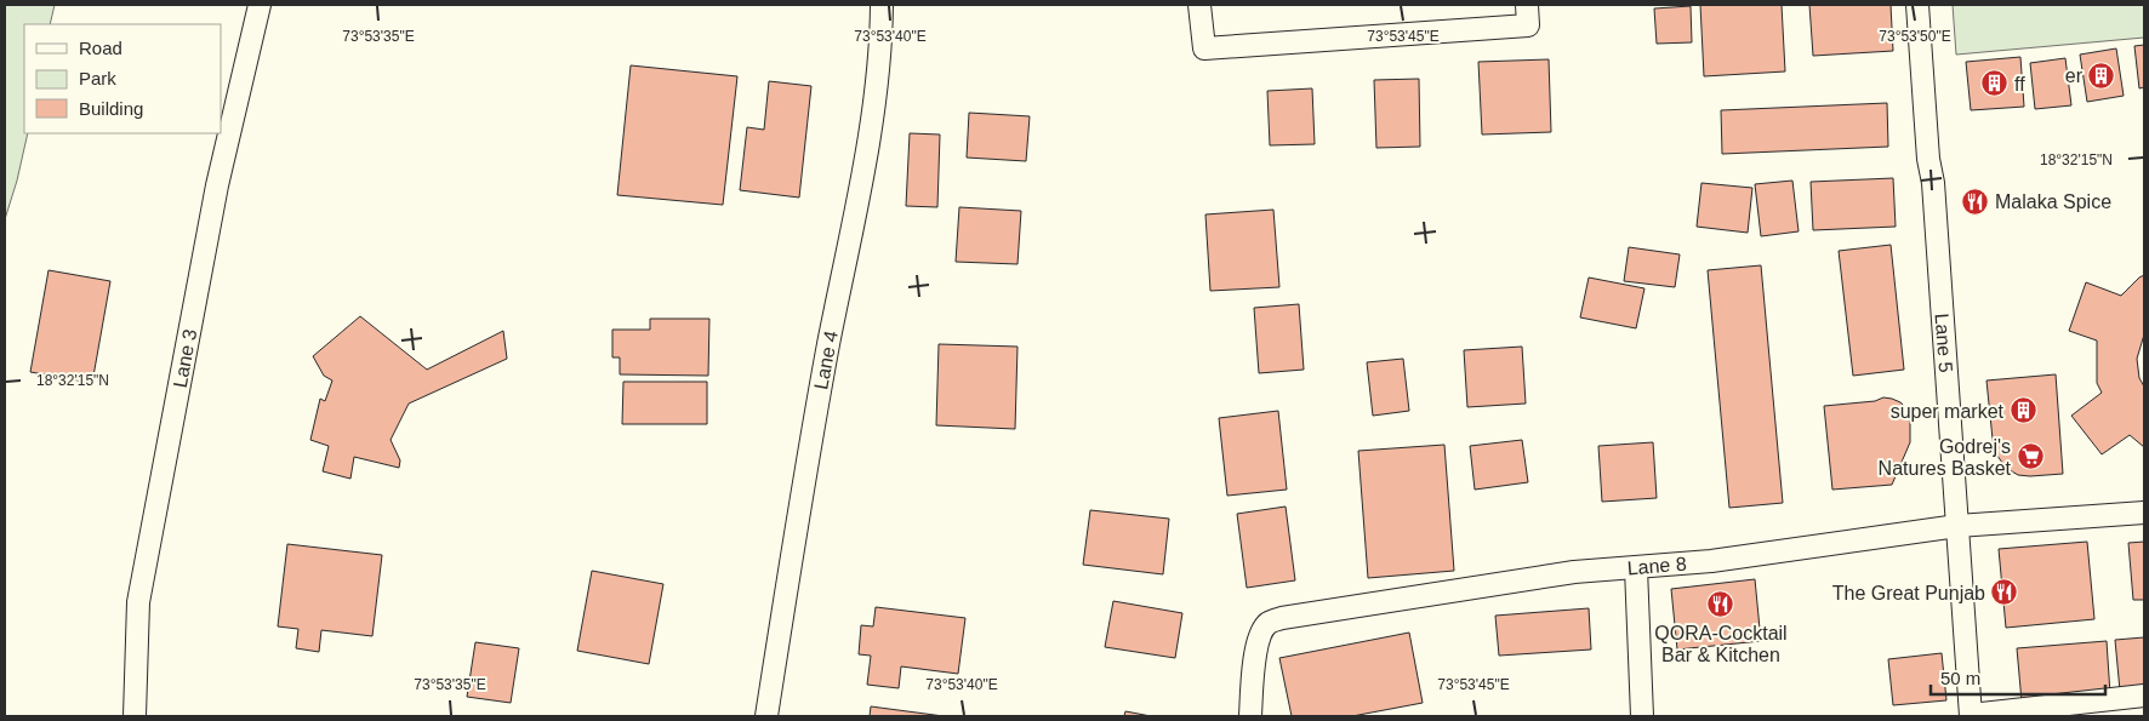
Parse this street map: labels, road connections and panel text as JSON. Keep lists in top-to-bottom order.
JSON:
{
  "streets": {
    "street": [
      "Lane 5",
      "Lane 3",
      "Lane 4",
      "Lane 8"
    ]
  },
  "crossings": [
    ["Lane 5", "Lane 8"]
  ],
  "places": {
    "building": ["er", "ff", "super market"],
    "restaurant": ["Malaka Spice", "The Great Punjab", "QORA-Cocktail Bar & Kitchen"],
    "supermarket": ["Godrej's Natures Basket"]
  },
  "legend": ["Road", "Park", "Building"],
  "scale_bar": "50 m",
  "coordinates": [
    "73°53'35\"E",
    "73°53'40\"E",
    "73°53'45\"E",
    "73°53'50\"E",
    "18°32'15\"N"
  ]
}
